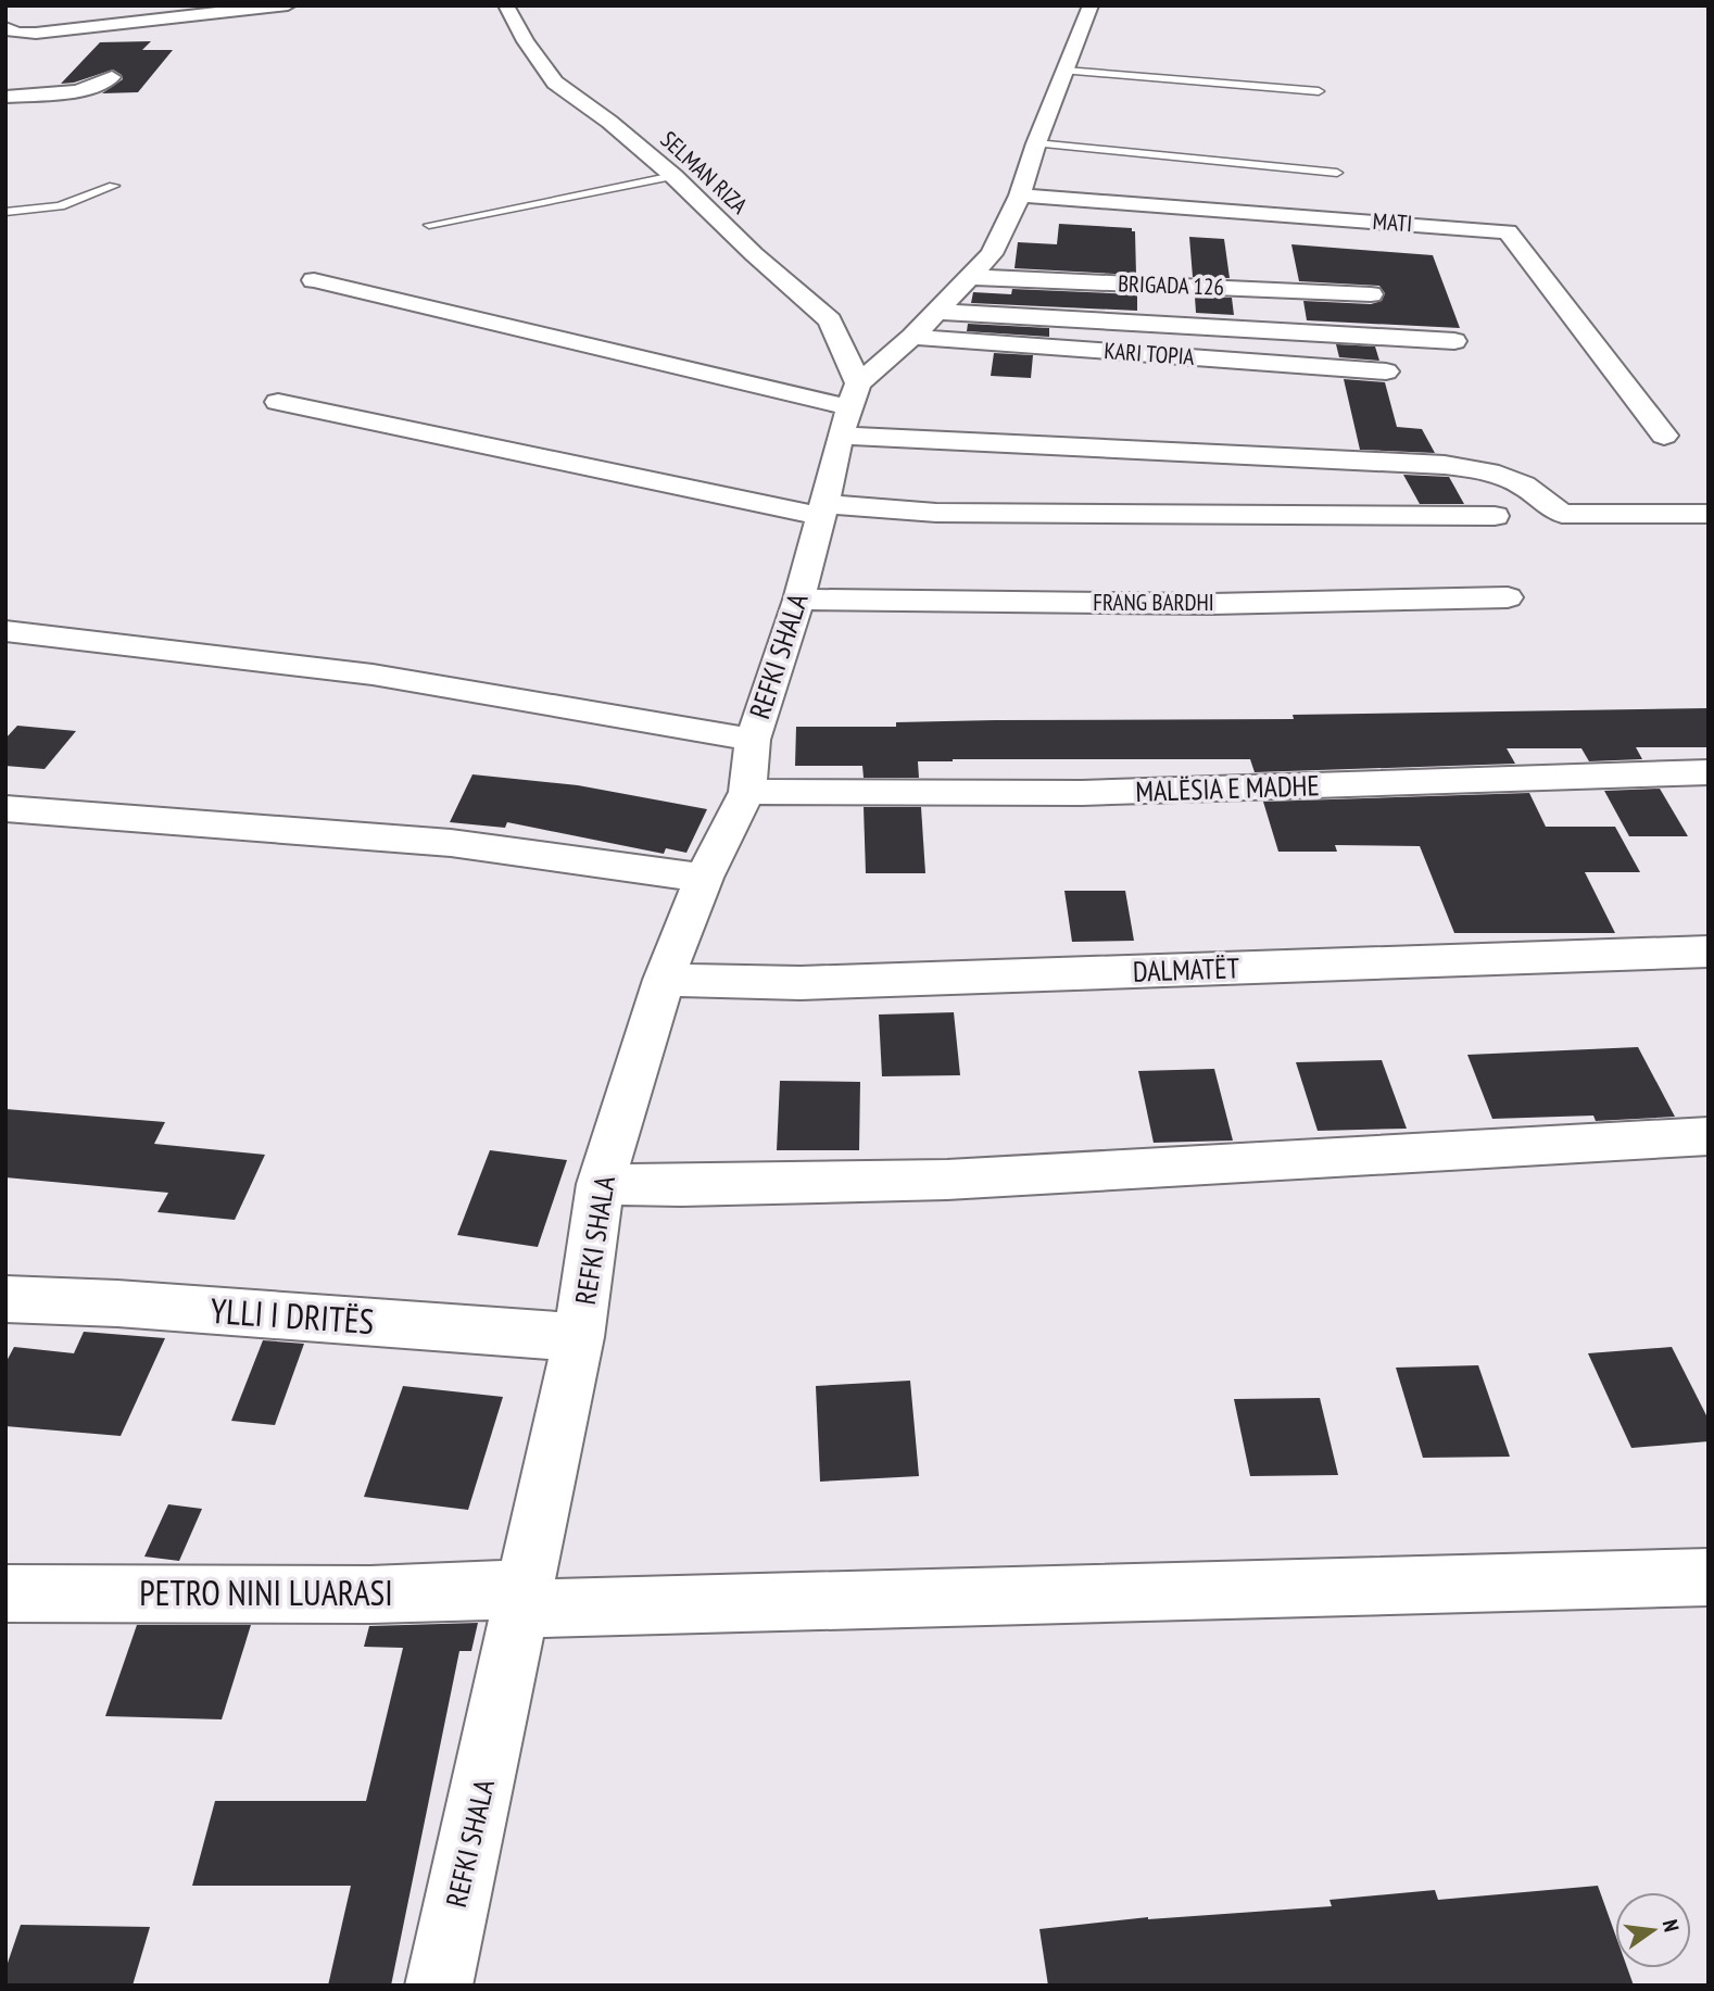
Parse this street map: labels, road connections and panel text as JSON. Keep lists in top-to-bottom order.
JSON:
{
  "streets": {
    "street": [
      "SELMAN RIZA",
      "MATI",
      "BRIGADA 126",
      "KARI TOPIA",
      "FRANG BARDHI",
      "REFKI SHALA",
      "MALËSIA E MADHE",
      "DALMATËT",
      "YLLI I DRITËS",
      "PETRO NINI LUARASI"
    ]
  },
  "crossings": [
    ["SELMAN RIZA", "REFKI SHALA"],
    ["FRANG BARDHI", "REFKI SHALA"],
    ["REFKI SHALA", "MALËSIA E MADHE"],
    ["REFKI SHALA", "DALMATËT"],
    ["REFKI SHALA", "YLLI I DRITËS"],
    ["REFKI SHALA", "PETRO NINI LUARASI"]
  ],
  "north": "right"
}
